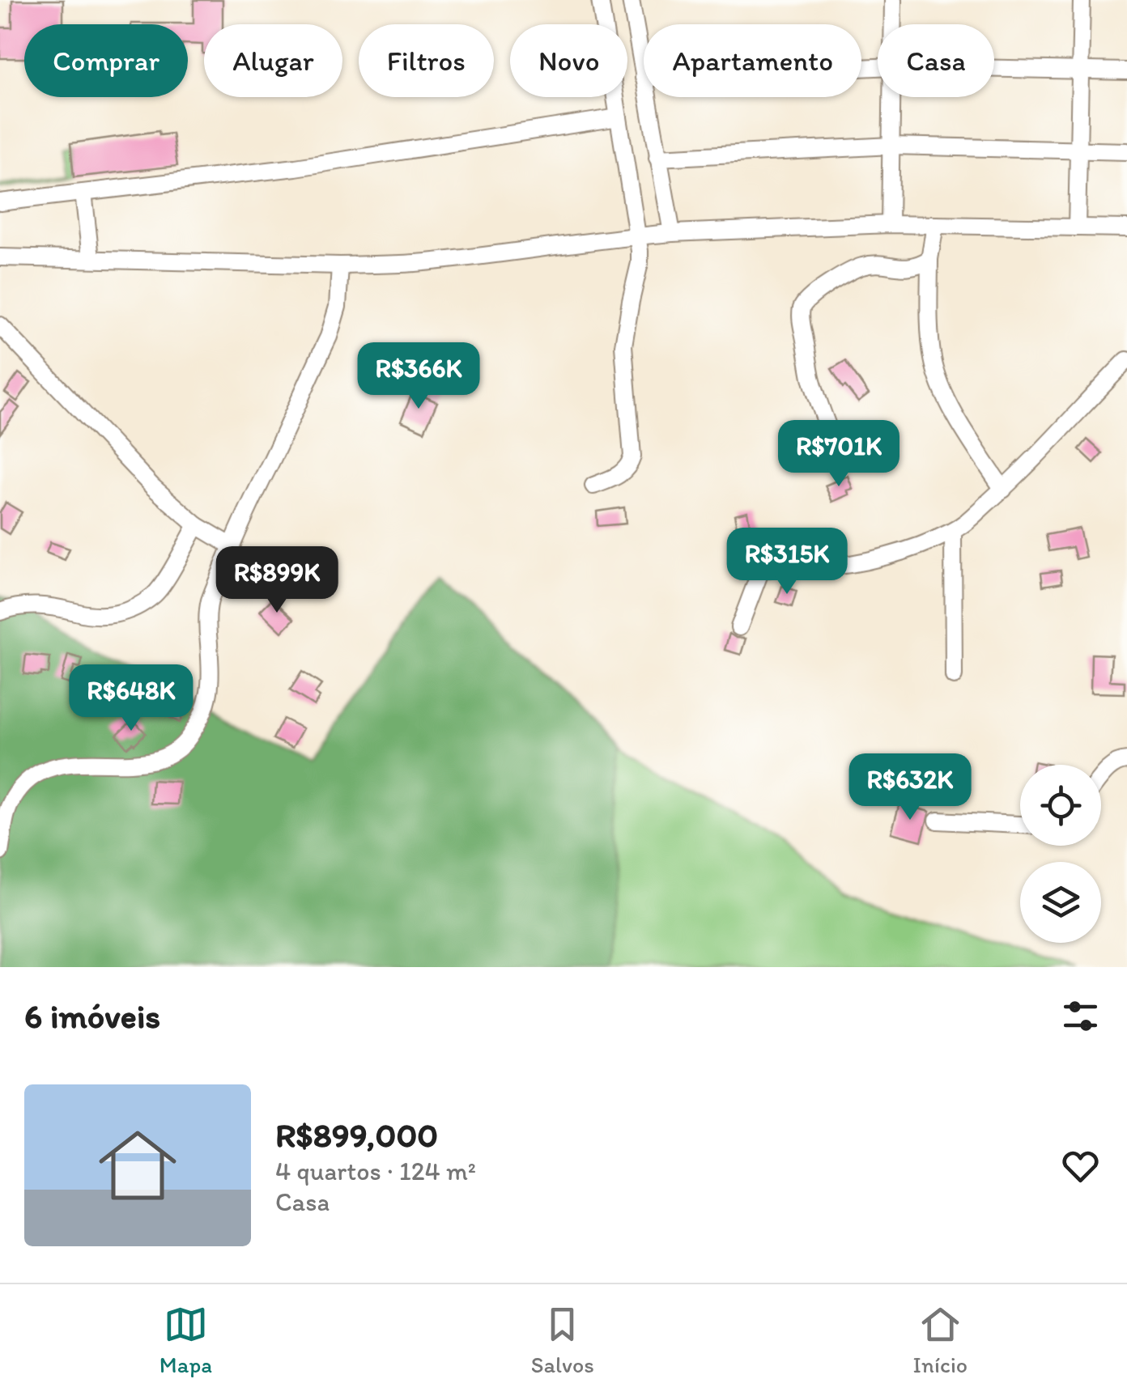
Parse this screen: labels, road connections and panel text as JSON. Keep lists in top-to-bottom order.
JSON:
{
  "page": {
    "chip": [
      "Comprar",
      "Alugar",
      "Filtros",
      "Novo",
      "Apartamento",
      "Casa"
    ],
    "price": [
      "R$366K",
      "R$701K",
      "R$315K",
      "R$899K",
      "R$648K",
      "R$632K"
    ],
    "heading": "6 imóveis",
    "list": [
      {
        "name": "R$899,000",
        "note": "4 quartos · 124 m² · Casa"
      }
    ],
    "tabs": ["Mapa", "Salvos", "Início"]
  }
}
